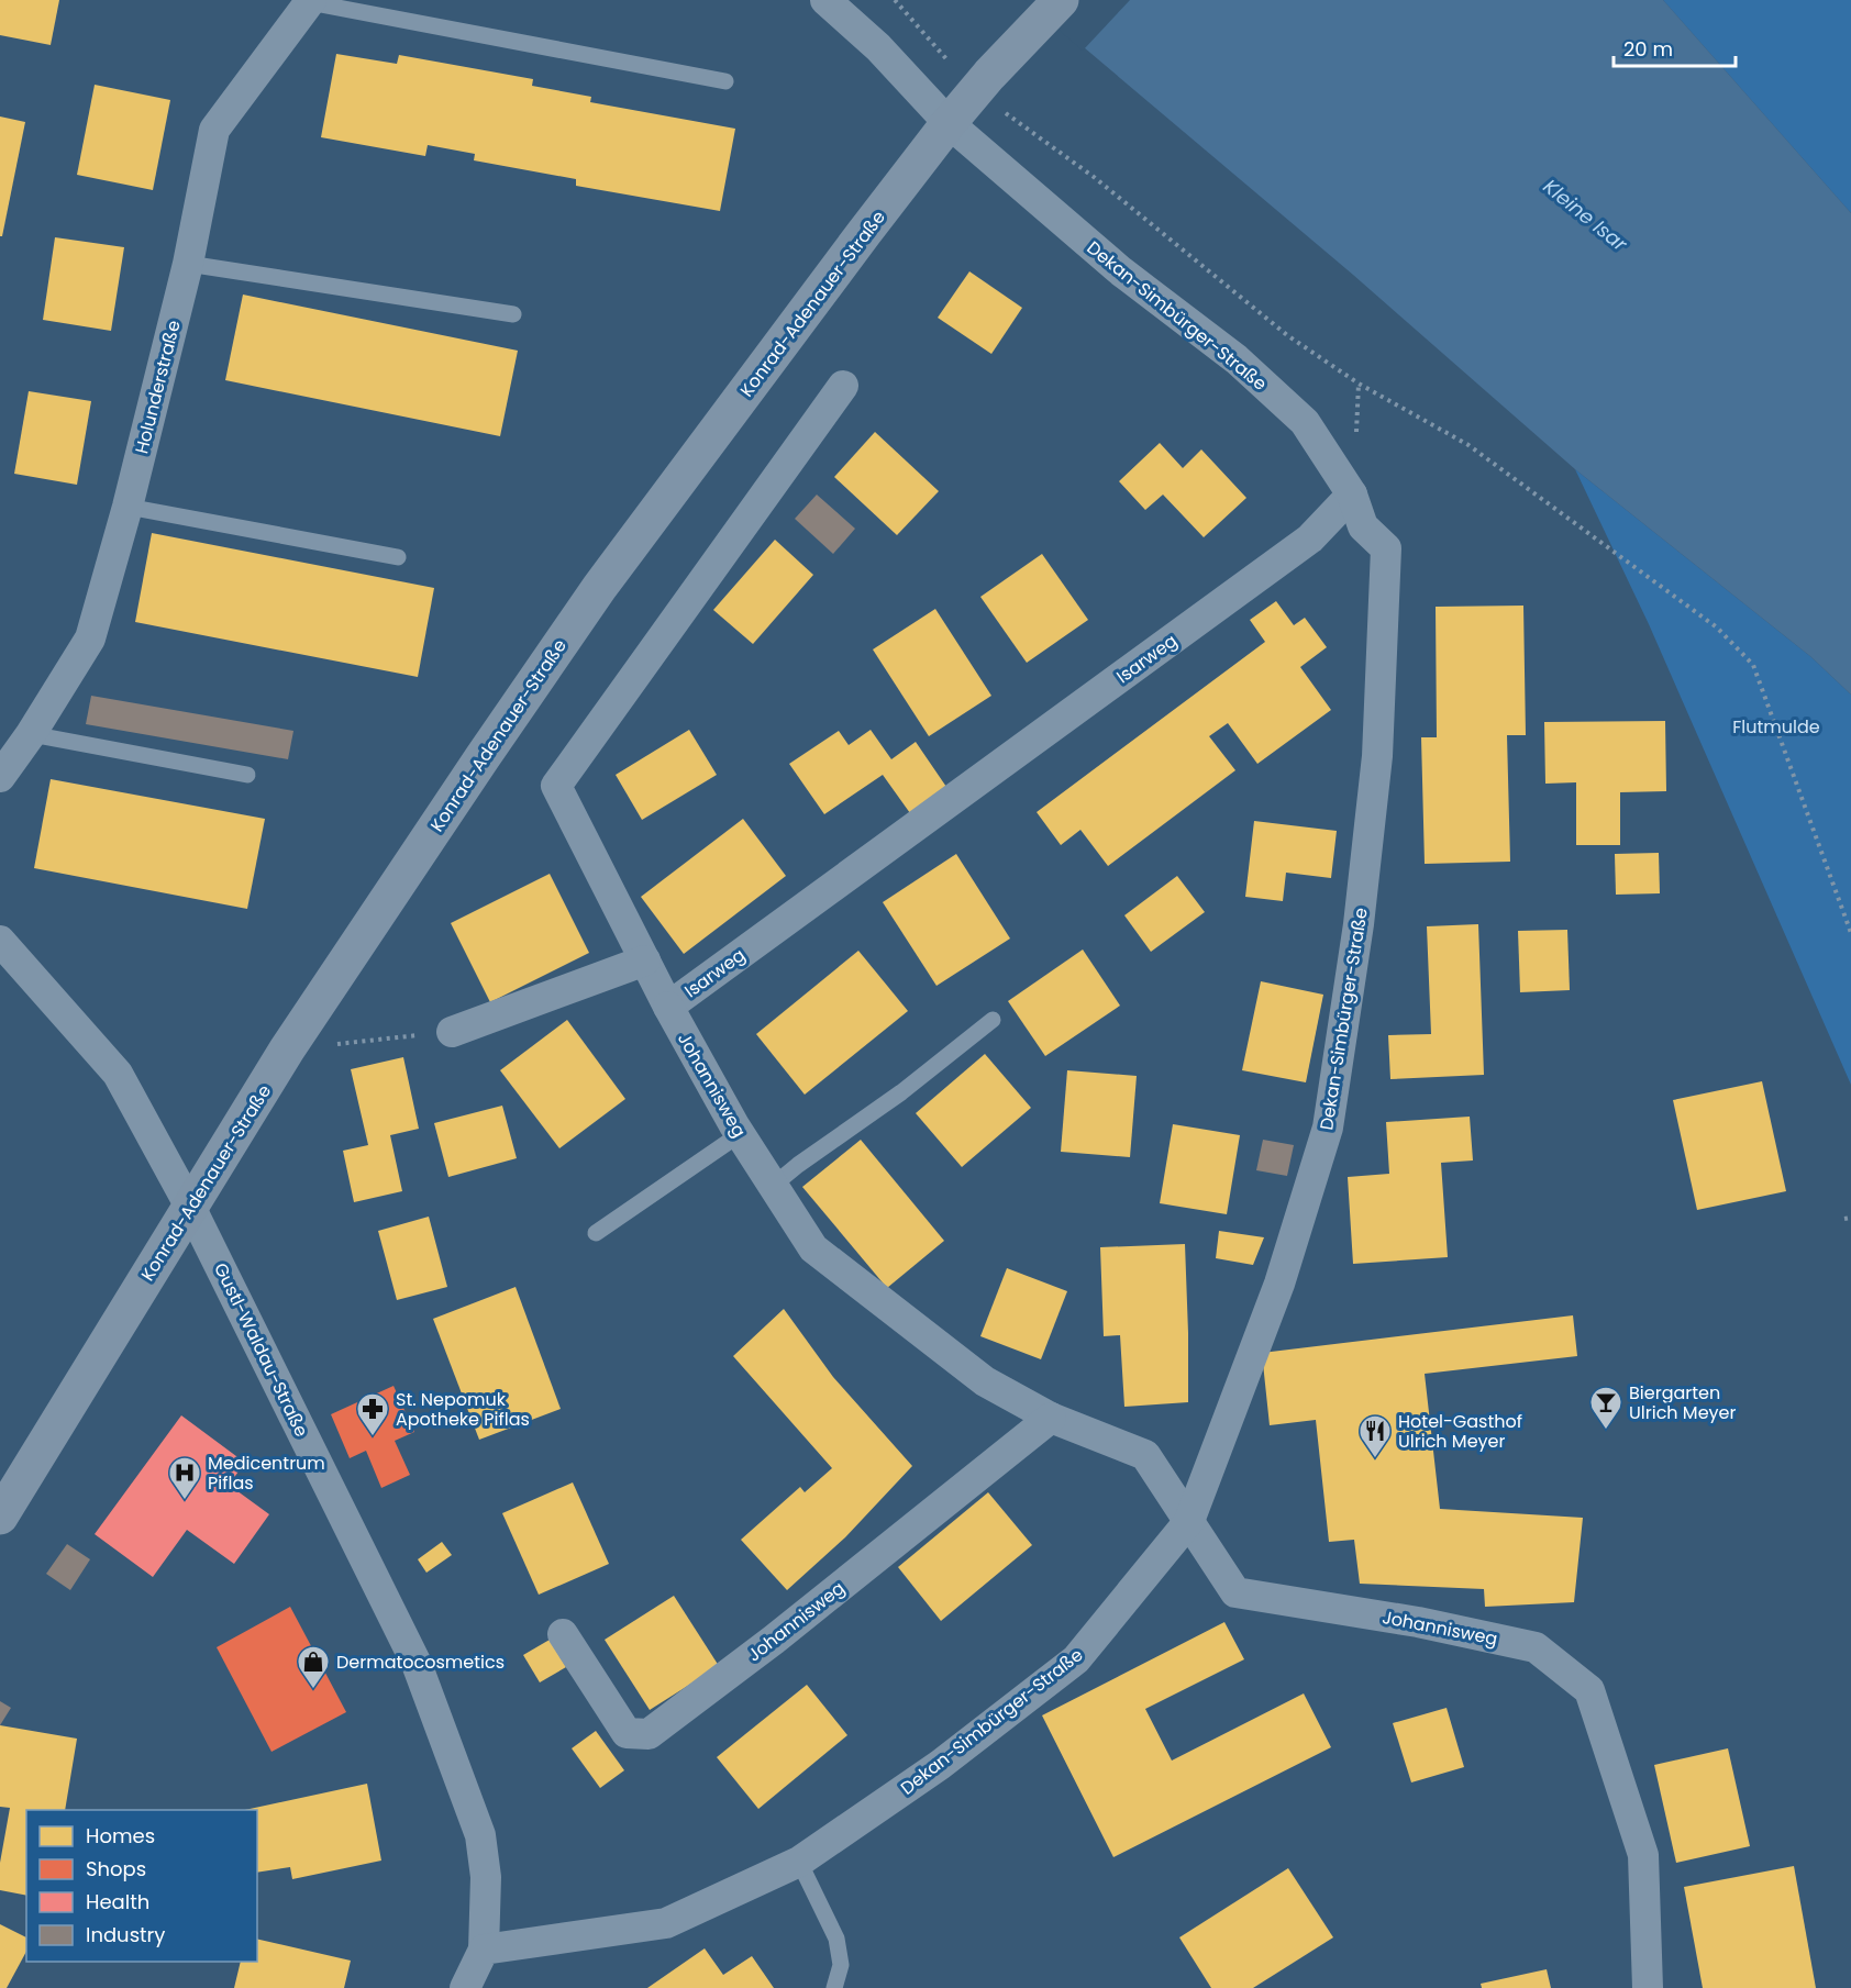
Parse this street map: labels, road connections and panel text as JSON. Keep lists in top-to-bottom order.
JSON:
{
  "streets": {
    "main road": ["Konrad-Adenauer-Straße"],
    "street": [
      "Dekan-Simbürger-Straße",
      "Holunderstraße",
      "Isarweg",
      "Johannisweg",
      "Gustl-Waldau-Straße"
    ]
  },
  "crossings": [
    ["Konrad-Adenauer-Straße", "Dekan-Simbürger-Straße"],
    ["Konrad-Adenauer-Straße", "Gustl-Waldau-Straße"],
    ["Dekan-Simbürger-Straße", "Isarweg"],
    ["Dekan-Simbürger-Straße", "Johannisweg"],
    ["Dekan-Simbürger-Straße", "Gustl-Waldau-Straße"],
    ["Isarweg", "Johannisweg"]
  ],
  "water": ["Kleine Isar"],
  "parks": ["Flutmulde"],
  "places": {
    "bar": ["Biergarten Ulrich Meyer"],
    "pharmacy": ["St. Nepomuk Apotheke Piflas"],
    "restaurant": ["Hotel-Gasthof Ulrich Meyer"],
    "hospital": ["Medicentrum Piflas"],
    "shop": ["Dermatocosmetics"]
  },
  "legend": [
    "Homes",
    "Shops",
    "Health",
    "Industry"
  ],
  "scale_bar": "20 m"
}
